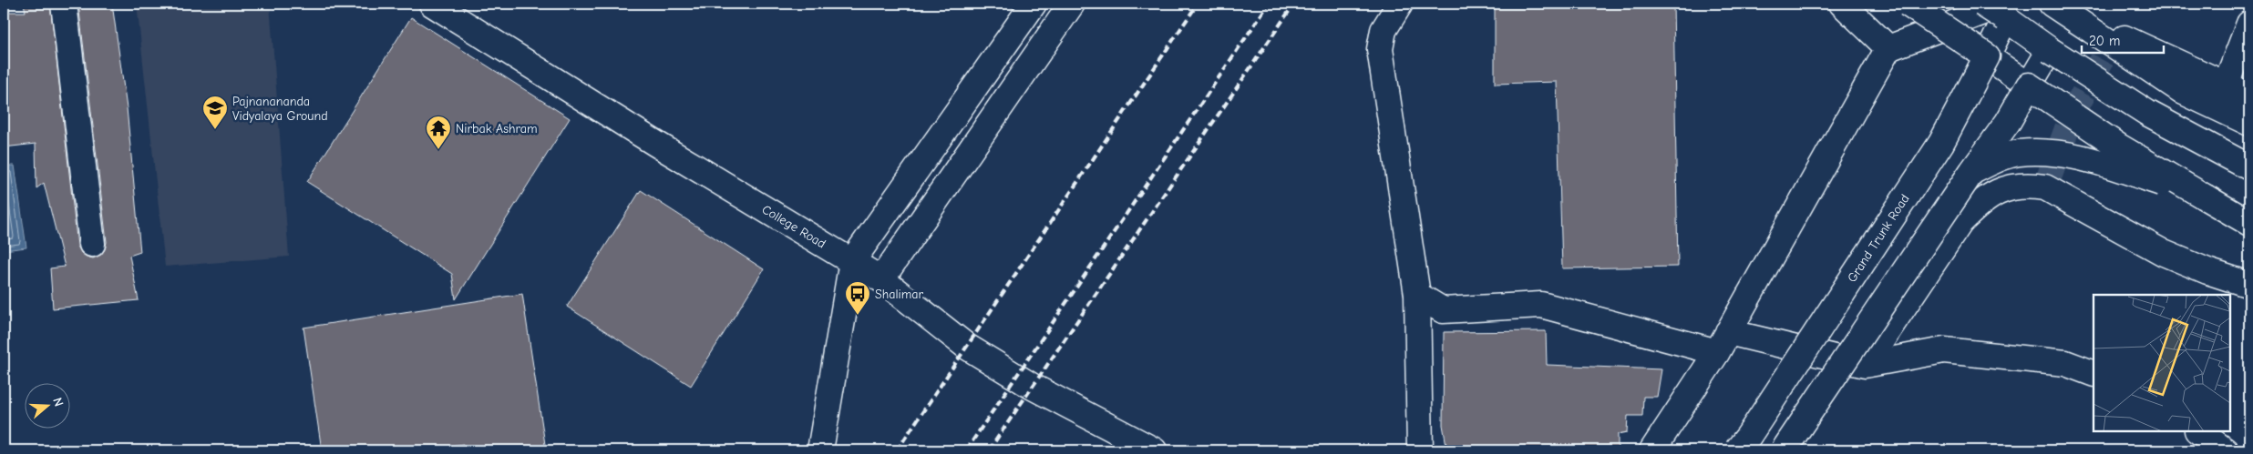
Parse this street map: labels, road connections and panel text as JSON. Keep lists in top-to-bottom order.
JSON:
{
  "streets": {
    "main road": ["College Road", "Grand Trunk Road"]
  },
  "places": {
    "school or university": ["Pajnanananda Vidyalaya Ground"],
    "temple": ["Nirbak Ashram"],
    "bus stop": ["Shalimar"]
  },
  "scale_bar": "20 m",
  "north": "right"
}
